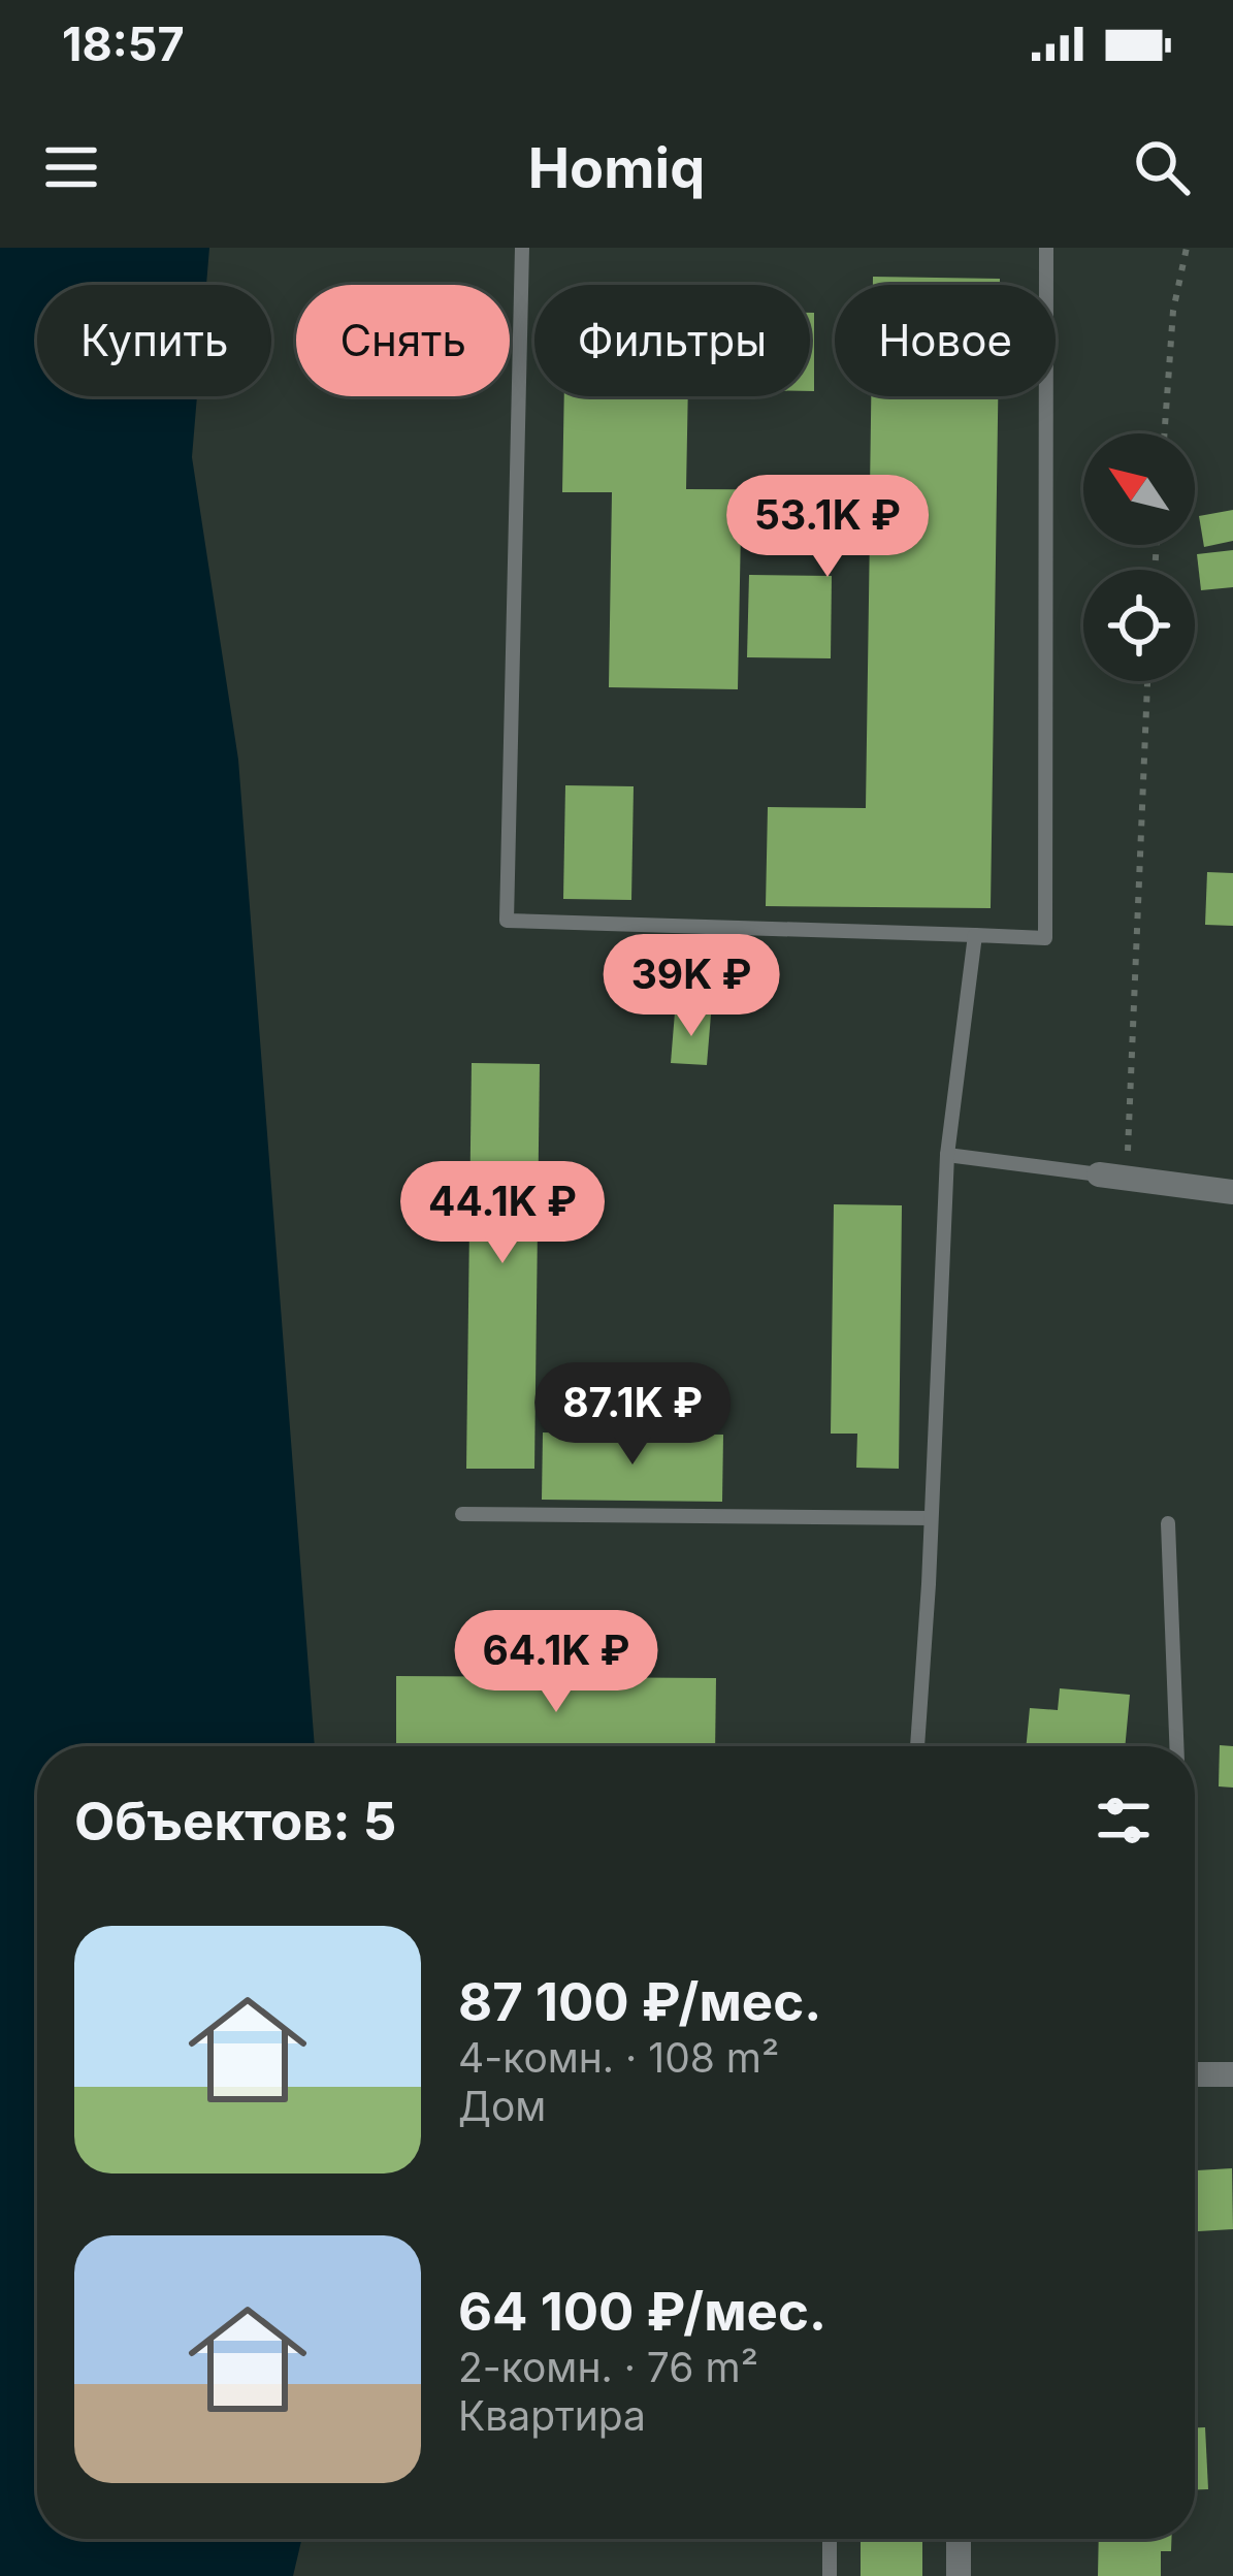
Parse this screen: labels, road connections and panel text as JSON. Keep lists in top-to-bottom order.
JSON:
{
  "north": "top left",
  "page": {
    "status": "18:57",
    "header": "Homiq",
    "chip": [
      "Купить",
      "Снять",
      "Фильтры",
      "Новое"
    ],
    "price": [
      "53.1K ₽",
      "39K ₽",
      "44.1K ₽",
      "87.1K ₽",
      "64.1K ₽"
    ],
    "heading": "Объектов: 5",
    "list": [
      {
        "name": "87 100 ₽/мес.",
        "note": "4-комн. · 108 m² · Дом"
      },
      {
        "name": "64 100 ₽/мес.",
        "note": "2-комн. · 76 m² · Квартира"
      }
    ]
  }
}
